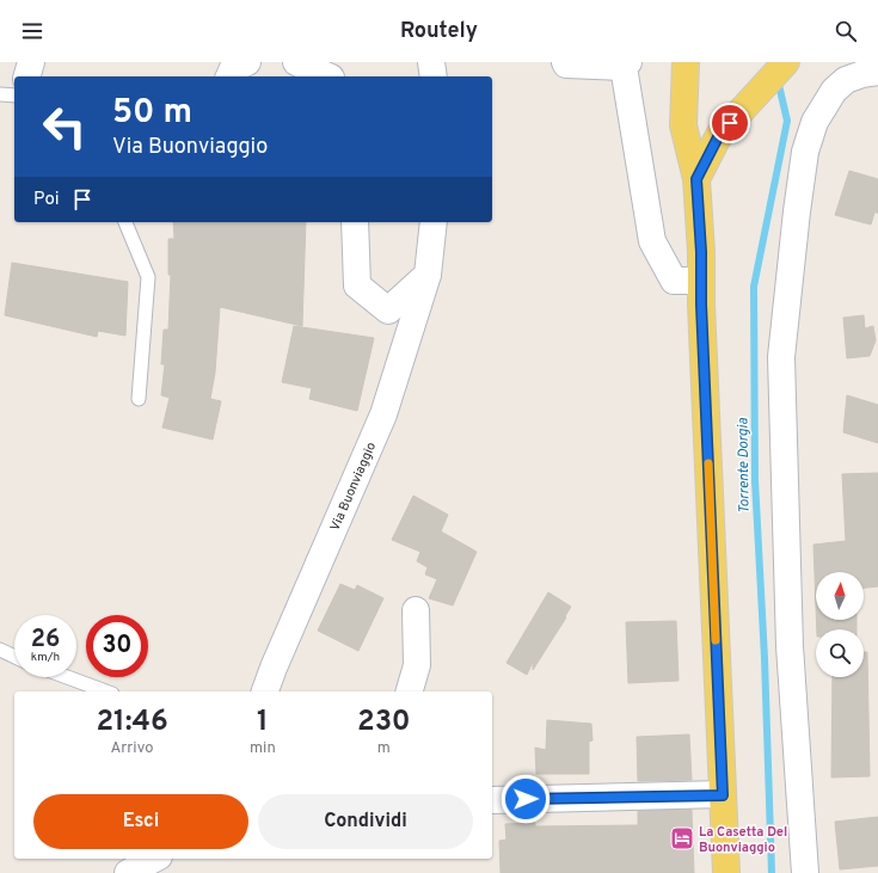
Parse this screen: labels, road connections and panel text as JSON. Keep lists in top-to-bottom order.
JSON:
{
  "streets": {
    "street": ["Via Buonviaggio"]
  },
  "water": ["Torrente Dorgia"],
  "places": {
    "hotel": ["La Casetta Del Buonviaggio"]
  },
  "north": "top",
  "page": {
    "header": "Routely",
    "turn": ["50 m", "Via Buonviaggio"],
    "then": "Poi",
    "speed": "26 km/h",
    "limit": "30",
    "eta": [
      "21:46",
      "Arrivo",
      "1",
      "min",
      "230",
      "m"
    ],
    "buttons": ["Esci", "Condividi"]
  }
}
